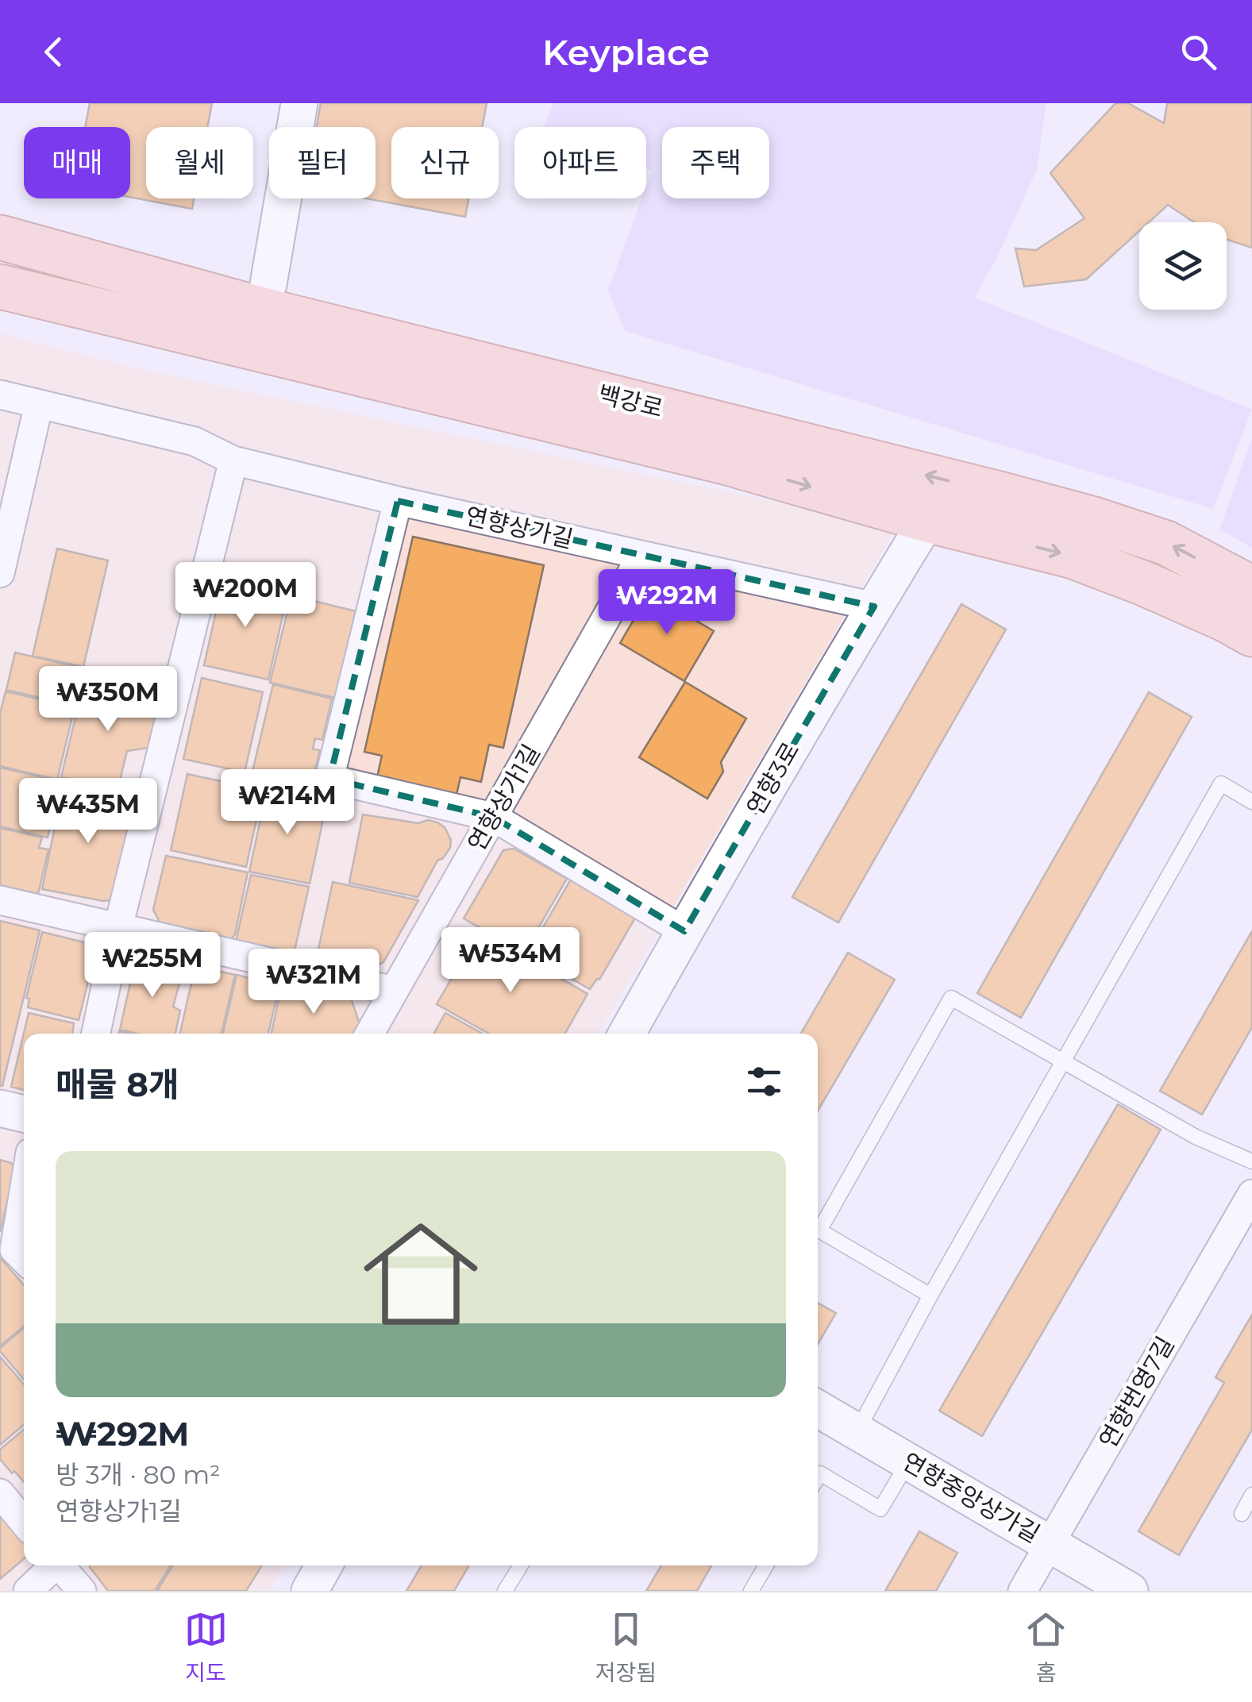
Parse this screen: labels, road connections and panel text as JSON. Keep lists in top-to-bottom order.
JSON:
{
  "streets": {
    "main road": ["백강로"],
    "street": [
      "연향상가길",
      "연향3로",
      "연향상가1길",
      "연향번영7길",
      "연향중앙상가길"
    ]
  },
  "crossings": [
    ["백강로", "연향3로"],
    ["연향상가길", "연향3로"],
    ["연향상가길", "연향상가1길"],
    ["연향번영7길", "연향중앙상가길"]
  ],
  "page": {
    "header": "Keyplace",
    "chip": [
      "매매",
      "월세",
      "필터",
      "신규",
      "아파트",
      "주택"
    ],
    "price": [
      "₩200M",
      "₩292M",
      "₩350M",
      "₩214M",
      "₩435M",
      "₩534M",
      "₩255M",
      "₩321M"
    ],
    "heading": "매물 8개",
    "list": [
      {
        "name": "₩292M",
        "note": "방 3개 · 80 m² · 연향상가1길"
      }
    ],
    "tabs": ["지도", "저장됨", "홈"]
  }
}
